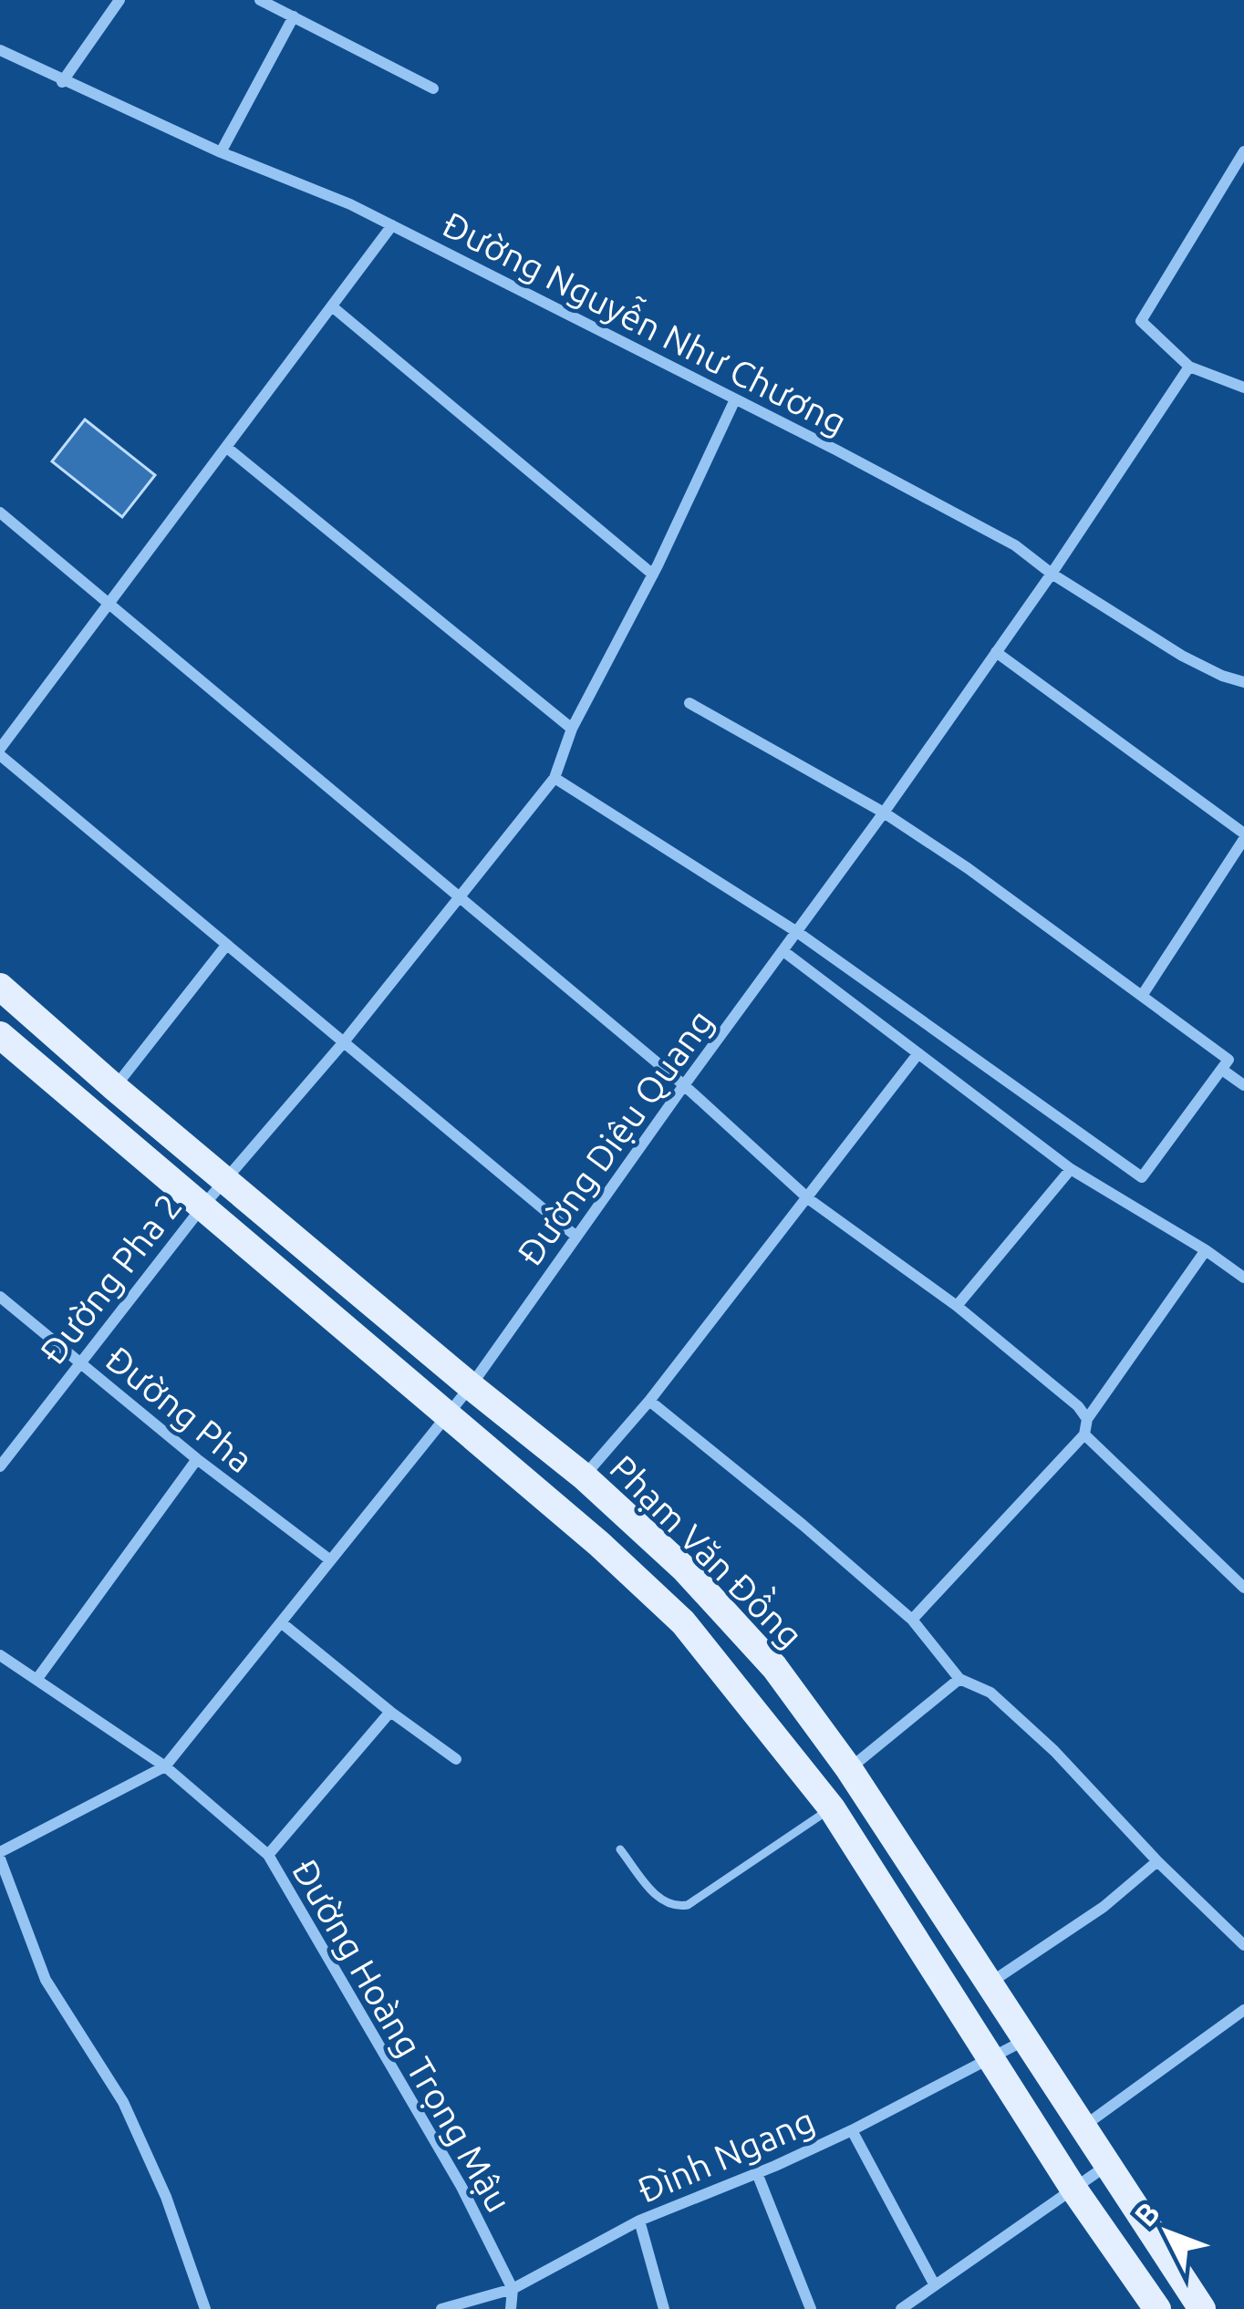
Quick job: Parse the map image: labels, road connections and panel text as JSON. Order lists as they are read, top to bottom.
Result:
{
  "streets": {
    "main road": ["Phạm Văn Đồng"],
    "street": [
      "Đường Nguyễn Như Chương",
      "Đường Diệu Quang",
      "Đường Pha 2",
      "Đường Pha",
      "Đường Hoàng Trọng Mậu",
      "Đình Ngang"
    ]
  },
  "crossings": [
    ["Đường Nguyễn Như Chương", "Đường Diệu Quang"],
    ["Đường Nguyễn Như Chương", "Đường Pha 2"],
    ["Đường Diệu Quang", "Đường Pha"],
    ["Đường Diệu Quang", "Phạm Văn Đồng"],
    ["Đường Diệu Quang", "Đường Hoàng Trọng Mậu"],
    ["Đường Pha 2", "Đường Pha"],
    ["Đường Pha 2", "Phạm Văn Đồng"],
    ["Phạm Văn Đồng", "Đình Ngang"],
    ["Đường Hoàng Trọng Mậu", "Đình Ngang"]
  ],
  "north": "top left"
}
